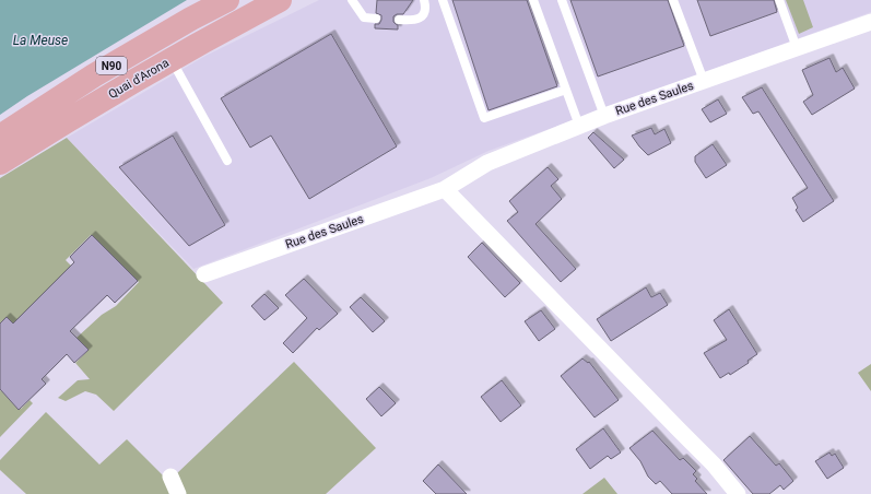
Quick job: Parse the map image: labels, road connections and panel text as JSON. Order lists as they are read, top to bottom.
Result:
{
  "streets": {
    "main road": ["N90", "Quai d'Arona"],
    "street": ["Rue des Saules"]
  },
  "water": ["La Meuse"]
}
